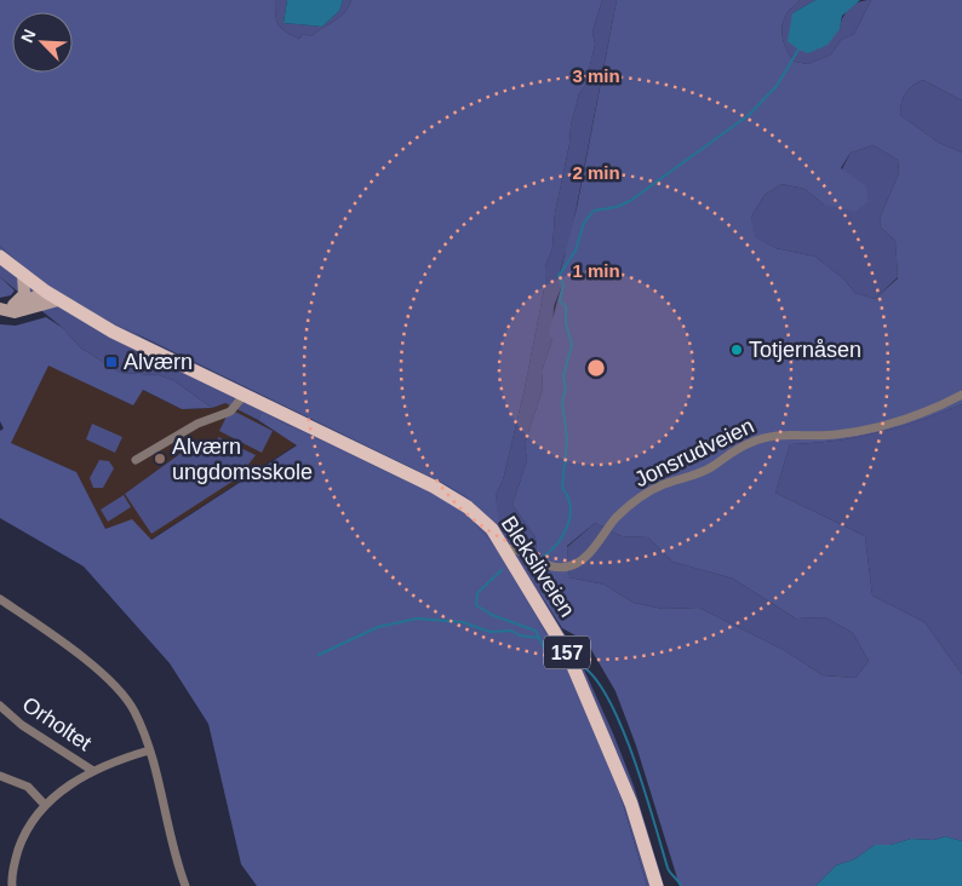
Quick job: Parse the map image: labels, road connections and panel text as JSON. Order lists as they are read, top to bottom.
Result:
{
  "streets": {
    "main road": ["Bleksliveien", "157"],
    "street": ["Jonsrudveien", "Orholtet"]
  },
  "crossings": [
    ["Jonsrudveien", "Bleksliveien"],
    ["Bleksliveien", "157"]
  ],
  "places": {
    "other": ["Totjernåsen", "Alværn ungdomsskole"],
    "transit": ["Alværn"]
  },
  "north": "top left",
  "rings": ["3 min", "2 min", "1 min"]
}
